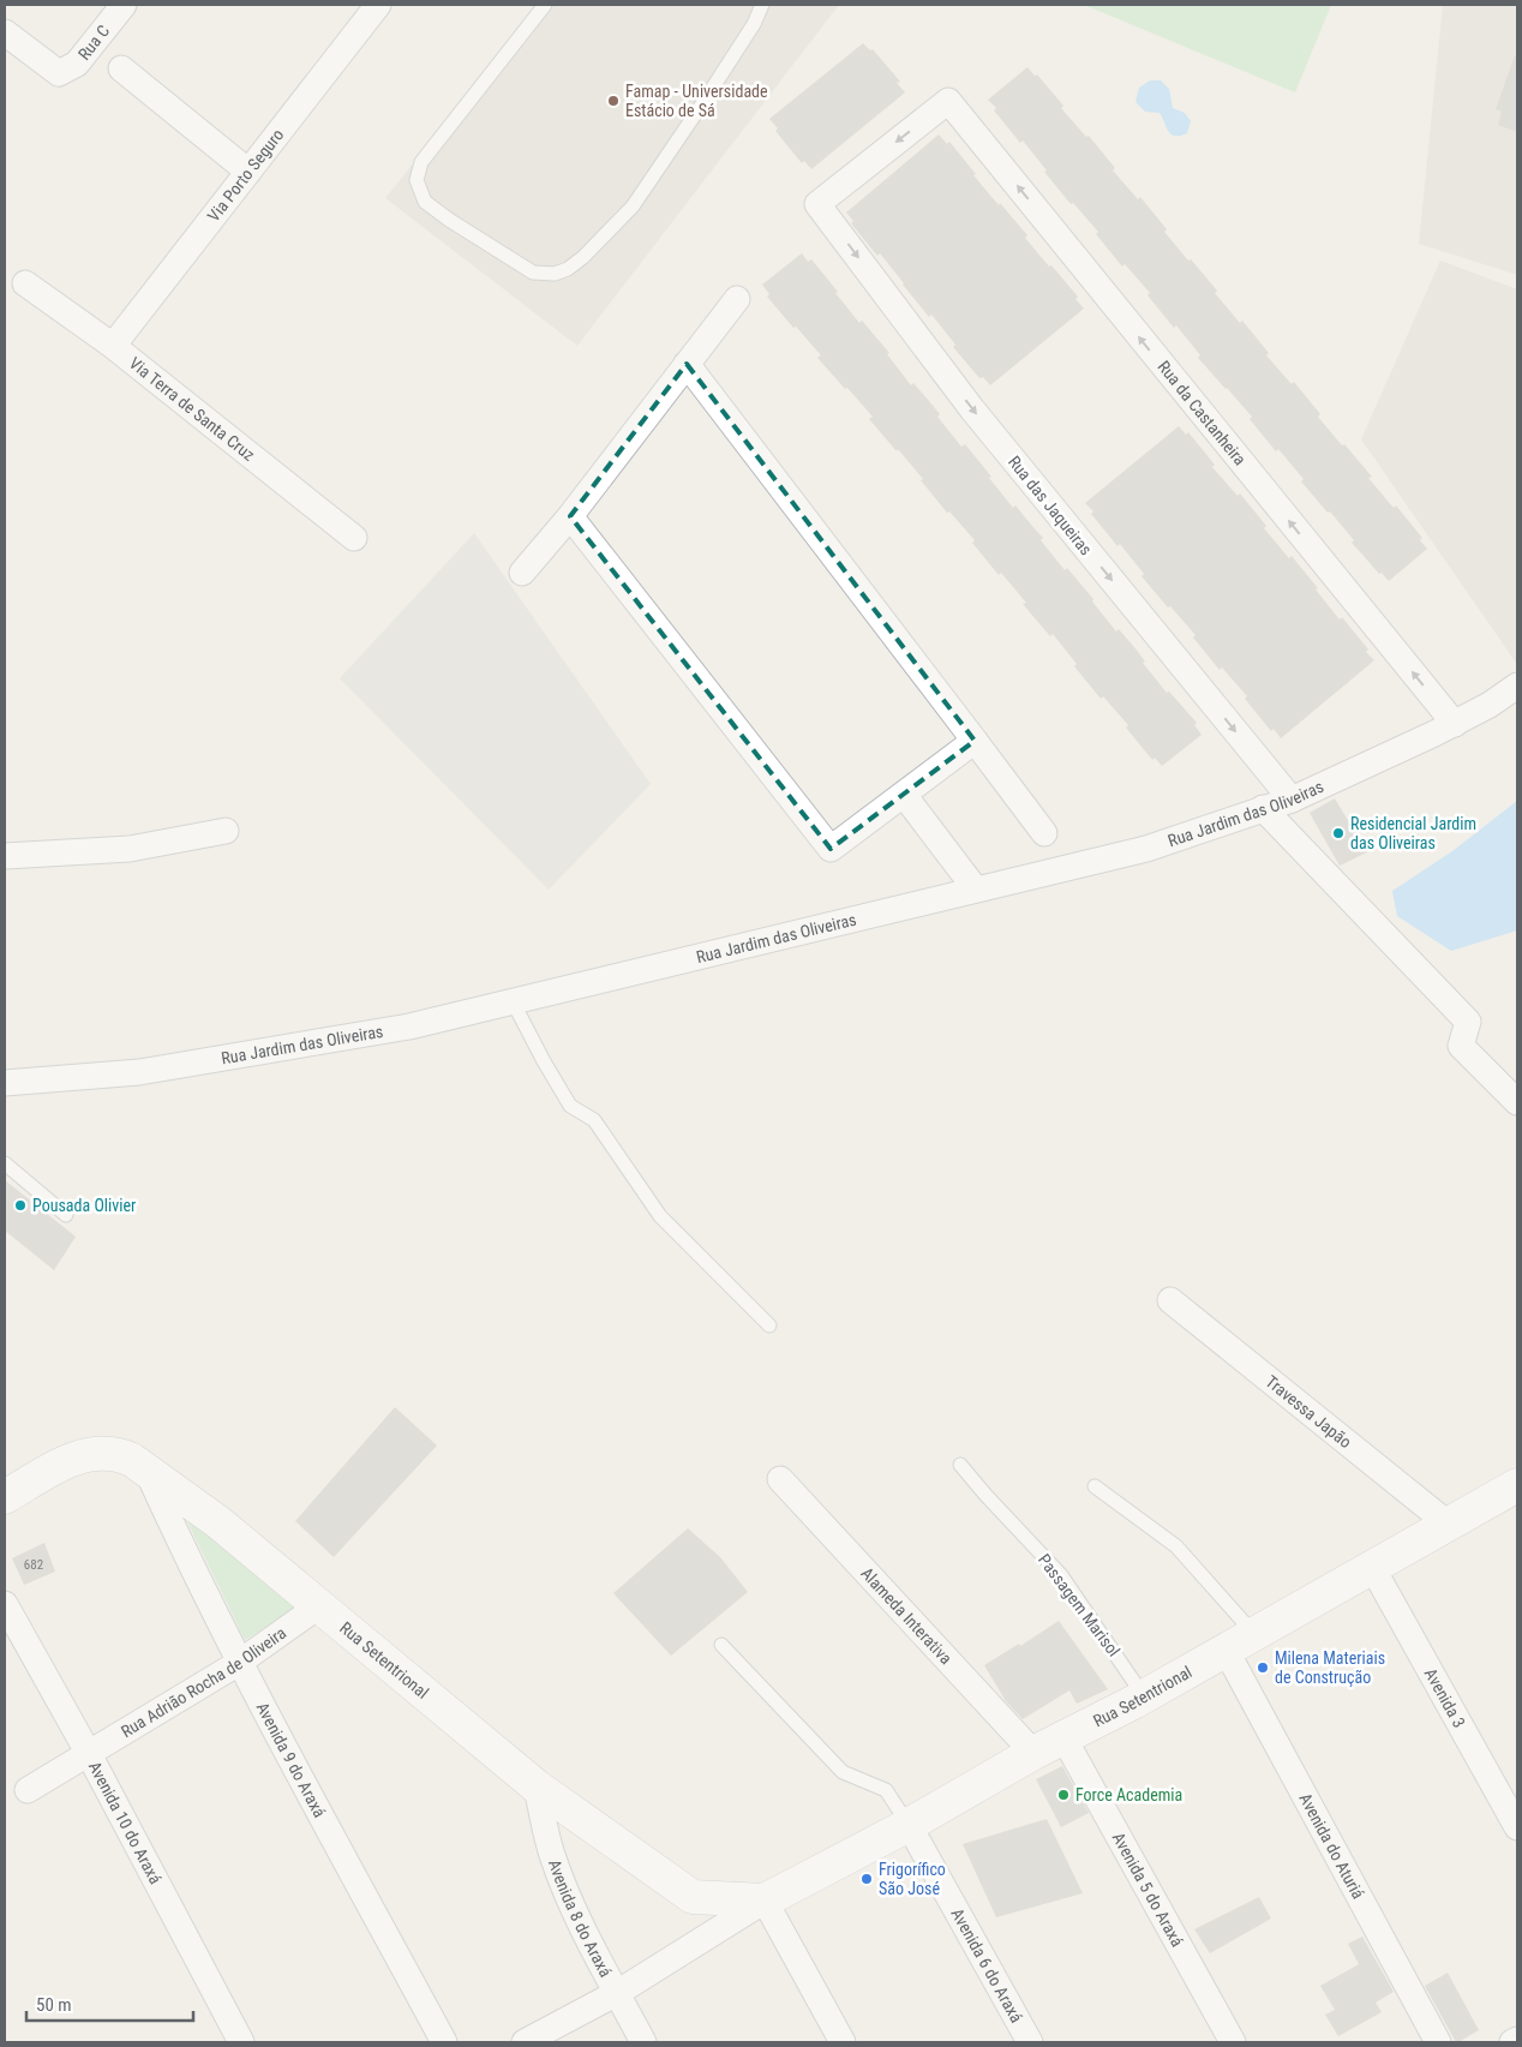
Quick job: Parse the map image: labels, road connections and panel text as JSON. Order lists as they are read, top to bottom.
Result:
{
  "streets": {
    "street": [
      "Rua C",
      "Via Porto Seguro",
      "Via Terra de Santa Cruz",
      "Rua da Castanheira",
      "Rua das Jaqueiras",
      "Rua Jardim das Oliveiras",
      "Travessa Japão",
      "Alameda Interativa",
      "Rua Setentrional",
      "Rua Adrião Rocha de Oliveira",
      "Avenida 3",
      "Avenida 9 do Araxá",
      "Avenida 10 do Araxá",
      "Avenida do Aturiá",
      "Avenida 5 do Araxá",
      "Avenida 8 do Araxá",
      "Avenida 6 do Araxá"
    ],
    "lane": ["Passagem Marisol"]
  },
  "crossings": [
    ["Via Porto Seguro", "Via Terra de Santa Cruz"],
    ["Rua da Castanheira", "Rua das Jaqueiras"],
    ["Rua da Castanheira", "Rua Jardim das Oliveiras"],
    ["Rua das Jaqueiras", "Rua Jardim das Oliveiras"],
    ["Travessa Japão", "Rua Setentrional"],
    ["Passagem Marisol", "Rua Setentrional"],
    ["Alameda Interativa", "Rua Setentrional"],
    ["Rua Setentrional", "Rua Adrião Rocha de Oliveira"],
    ["Rua Setentrional", "Avenida 3"],
    ["Rua Setentrional", "Avenida 9 do Araxá"],
    ["Rua Setentrional", "Avenida do Aturiá"],
    ["Rua Setentrional", "Avenida 5 do Araxá"],
    ["Rua Setentrional", "Avenida 8 do Araxá"],
    ["Rua Setentrional", "Avenida 6 do Araxá"],
    ["Rua Adrião Rocha de Oliveira", "Avenida 9 do Araxá"],
    ["Rua Adrião Rocha de Oliveira", "Avenida 10 do Araxá"]
  ],
  "one_way": ["Rua da Castanheira"],
  "places": [
    "Famap - Universidade Estácio de Sá",
    "Residencial Jardim das Oliveiras",
    "Pousada Olivier",
    "Milena Materiais de Construção",
    "Force Academia",
    "Frigorífico São José"
  ],
  "house_numbers": ["682"],
  "scale_bar": "50 m"
}
